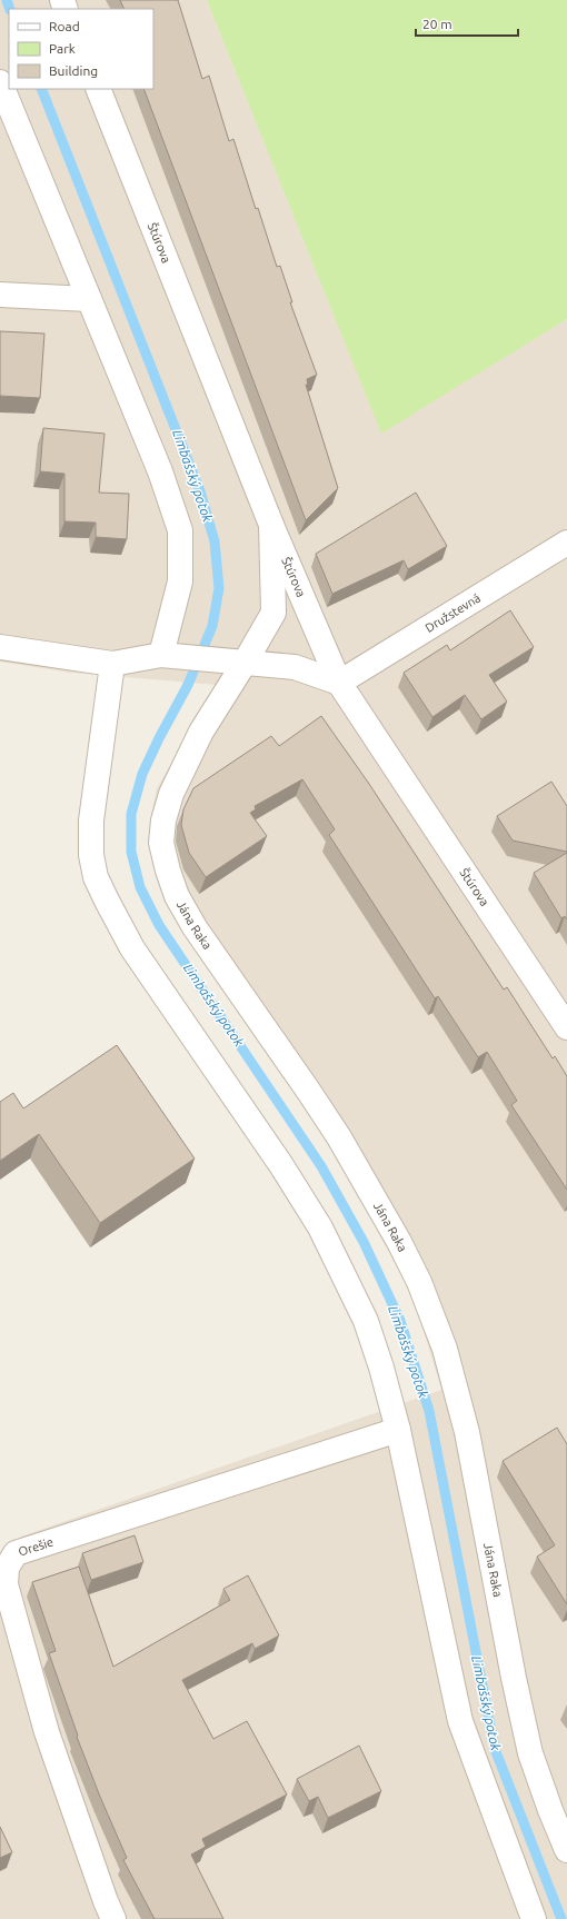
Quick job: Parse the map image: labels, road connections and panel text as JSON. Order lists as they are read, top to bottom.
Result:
{
  "streets": {
    "street": [
      "Štúrova",
      "Družstevná",
      "Jána Raka",
      "Orešie"
    ]
  },
  "crossings": [
    ["Štúrova", "Družstevná"],
    ["Štúrova", "Jána Raka"]
  ],
  "water": ["Limbašský potok"],
  "legend": ["Road", "Park", "Building"],
  "scale_bar": "20 m"
}
